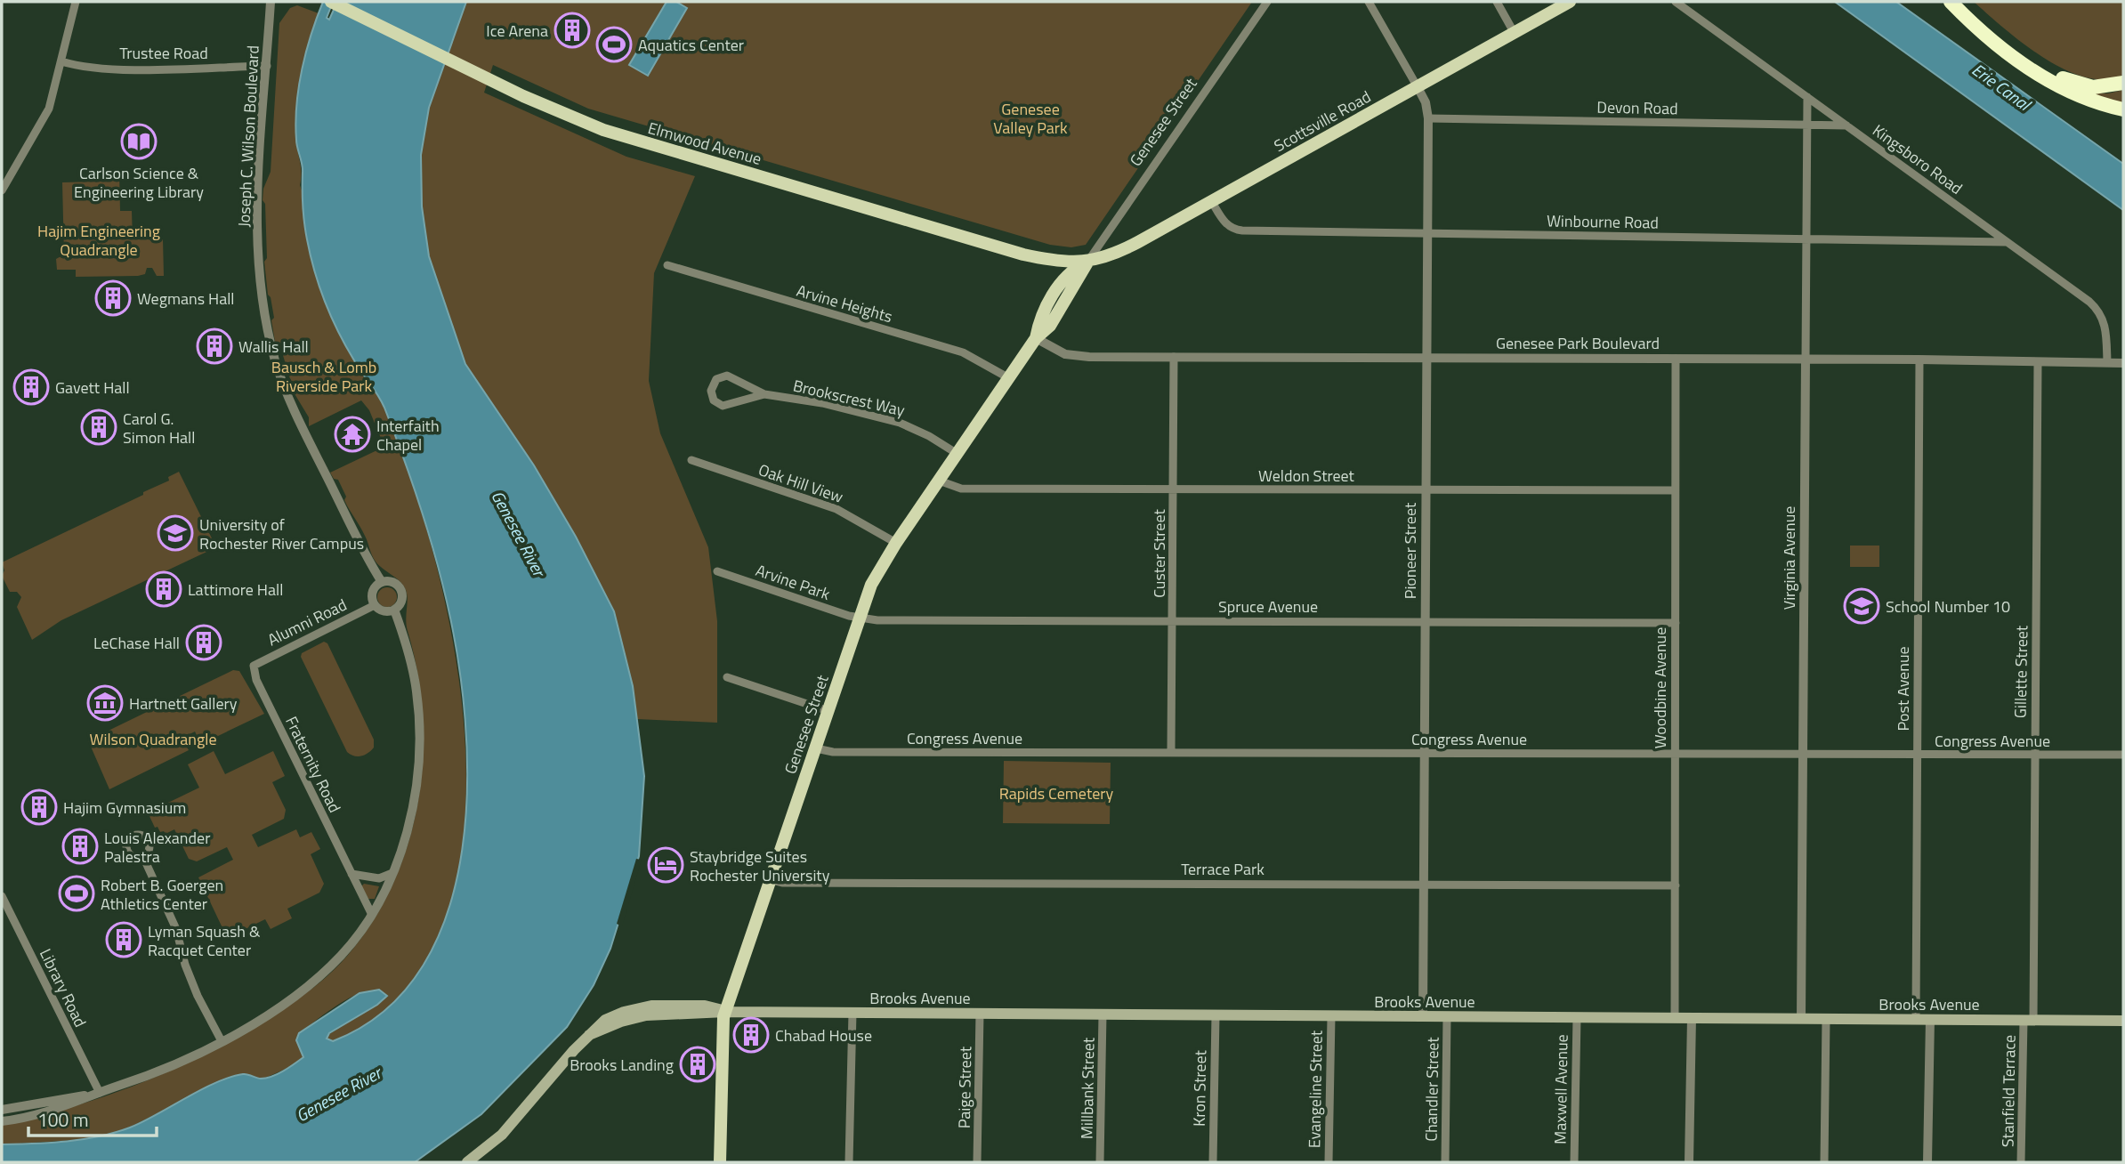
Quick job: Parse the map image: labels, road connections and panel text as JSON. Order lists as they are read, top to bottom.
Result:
{
  "streets": {
    "main road": [
      "Scottsville Road",
      "Genesee Street",
      "Elmwood Avenue",
      "Brooks Avenue"
    ],
    "street": [
      "Trustee Road",
      "Devon Road",
      "Joseph C. Wilson Boulevard",
      "Kingsboro Road",
      "Winbourne Road",
      "Arvine Heights",
      "Genesee Park Boulevard",
      "Brookscrest Way",
      "Weldon Street",
      "Oak Hill View",
      "Pioneer Street",
      "Custer Street",
      "Virginia Avenue",
      "Arvine Park",
      "Spruce Avenue",
      "Alumni Road",
      "Gillette Street",
      "Woodbine Avenue",
      "Post Avenue",
      "Congress Avenue",
      "Fraternity Road",
      "Terrace Park",
      "Library Road",
      "Paige Street",
      "Millbank Street",
      "Kron Street",
      "Evangeline Street",
      "Chandler Street",
      "Maxwell Avenue",
      "Stanfield Terrace"
    ]
  },
  "crossings": [
    ["Trustee Road", "Joseph C. Wilson Boulevard"],
    ["Devon Road", "Kingsboro Road"],
    ["Devon Road", "Pioneer Street"],
    ["Devon Road", "Virginia Avenue"],
    ["Scottsville Road", "Genesee Street"],
    ["Scottsville Road", "Elmwood Avenue"],
    ["Scottsville Road", "Winbourne Road"],
    ["Scottsville Road", "Pioneer Street"],
    ["Genesee Street", "Elmwood Avenue"],
    ["Genesee Street", "Arvine Heights"],
    ["Genesee Street", "Genesee Park Boulevard"],
    ["Genesee Street", "Brookscrest Way"],
    ["Genesee Street", "Weldon Street"],
    ["Genesee Street", "Oak Hill View"],
    ["Genesee Street", "Arvine Park"],
    ["Genesee Street", "Spruce Avenue"],
    ["Genesee Street", "Congress Avenue"],
    ["Genesee Street", "Terrace Park"],
    ["Genesee Street", "Brooks Avenue"],
    ["Joseph C. Wilson Boulevard", "Alumni Road"],
    ["Kingsboro Road", "Winbourne Road"],
    ["Kingsboro Road", "Genesee Park Boulevard"],
    ["Kingsboro Road", "Virginia Avenue"],
    ["Winbourne Road", "Pioneer Street"],
    ["Winbourne Road", "Virginia Avenue"],
    ["Genesee Park Boulevard", "Pioneer Street"],
    ["Genesee Park Boulevard", "Custer Street"],
    ["Genesee Park Boulevard", "Virginia Avenue"],
    ["Genesee Park Boulevard", "Gillette Street"],
    ["Genesee Park Boulevard", "Woodbine Avenue"],
    ["Genesee Park Boulevard", "Post Avenue"],
    ["Weldon Street", "Pioneer Street"],
    ["Weldon Street", "Custer Street"],
    ["Weldon Street", "Woodbine Avenue"],
    ["Pioneer Street", "Spruce Avenue"],
    ["Pioneer Street", "Congress Avenue"],
    ["Pioneer Street", "Terrace Park"],
    ["Pioneer Street", "Brooks Avenue"],
    ["Custer Street", "Spruce Avenue"],
    ["Custer Street", "Congress Avenue"],
    ["Virginia Avenue", "Congress Avenue"],
    ["Virginia Avenue", "Brooks Avenue"],
    ["Arvine Park", "Spruce Avenue"],
    ["Spruce Avenue", "Woodbine Avenue"],
    ["Alumni Road", "Fraternity Road"],
    ["Gillette Street", "Congress Avenue"],
    ["Gillette Street", "Brooks Avenue"],
    ["Gillette Street", "Stanfield Terrace"],
    ["Woodbine Avenue", "Congress Avenue"],
    ["Woodbine Avenue", "Terrace Park"],
    ["Woodbine Avenue", "Brooks Avenue"],
    ["Post Avenue", "Congress Avenue"],
    ["Post Avenue", "Brooks Avenue"],
    ["Brooks Avenue", "Paige Street"],
    ["Brooks Avenue", "Millbank Street"],
    ["Brooks Avenue", "Kron Street"],
    ["Brooks Avenue", "Evangeline Street"],
    ["Brooks Avenue", "Chandler Street"],
    ["Brooks Avenue", "Maxwell Avenue"],
    ["Brooks Avenue", "Stanfield Terrace"]
  ],
  "water": ["Erie Canal", "Genesee River"],
  "parks": [
    "Genesee Valley Park",
    "Hajim Engineering Quadrangle",
    "Bausch & Lomb Riverside Park",
    "Wilson Quadrangle",
    "Rapids Cemetery"
  ],
  "places": {
    "building": [
      "Ice Arena",
      "Wegmans Hall",
      "Wallis Hall",
      "Gavett Hall",
      "Carol G. Simon Hall",
      "Lattimore Hall",
      "LeChase Hall",
      "Hajim Gymnasium",
      "Louis Alexander Palestra",
      "Lyman Squash & Racquet Center",
      "Chabad House",
      "Brooks Landing"
    ],
    "sports": ["Aquatics Center", "Robert B. Goergen Athletics Center"],
    "library": ["Carlson Science & Engineering Library"],
    "temple": ["Interfaith Chapel"],
    "school or university": ["University of Rochester River Campus", "School Number 10"],
    "museum": ["Hartnett Gallery"],
    "hotel": ["Staybridge Suites Rochester University"]
  },
  "scale_bar": "100 m"
}
